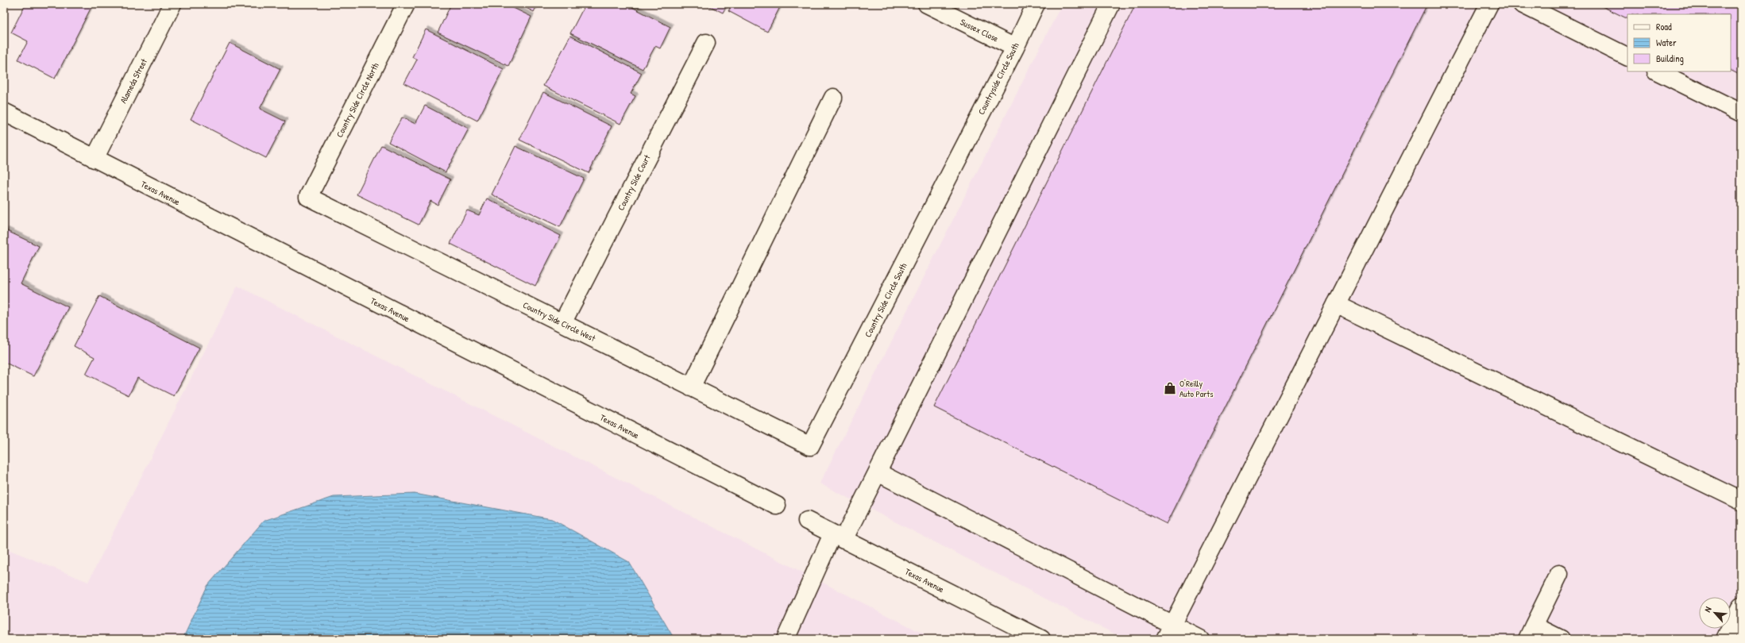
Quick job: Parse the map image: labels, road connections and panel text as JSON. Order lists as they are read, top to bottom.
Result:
{
  "streets": {
    "street": [
      "Sussex Close",
      "Countryside Circle South",
      "Alameda Street",
      "Country Side Circle North",
      "Country Side Court",
      "Texas Avenue",
      "Country Side Circle South",
      "Country Side Circle West"
    ]
  },
  "crossings": [
    ["Sussex Close", "Countryside Circle South"],
    ["Countryside Circle South", "Country Side Circle South"],
    ["Alameda Street", "Texas Avenue"],
    ["Country Side Circle North", "Country Side Circle West"],
    ["Country Side Court", "Country Side Circle West"],
    ["Country Side Circle South", "Country Side Circle West"]
  ],
  "places": {
    "shop": ["O'Reilly Auto Parts"]
  },
  "legend": ["Road", "Water", "Building"],
  "north": "top left"
}
